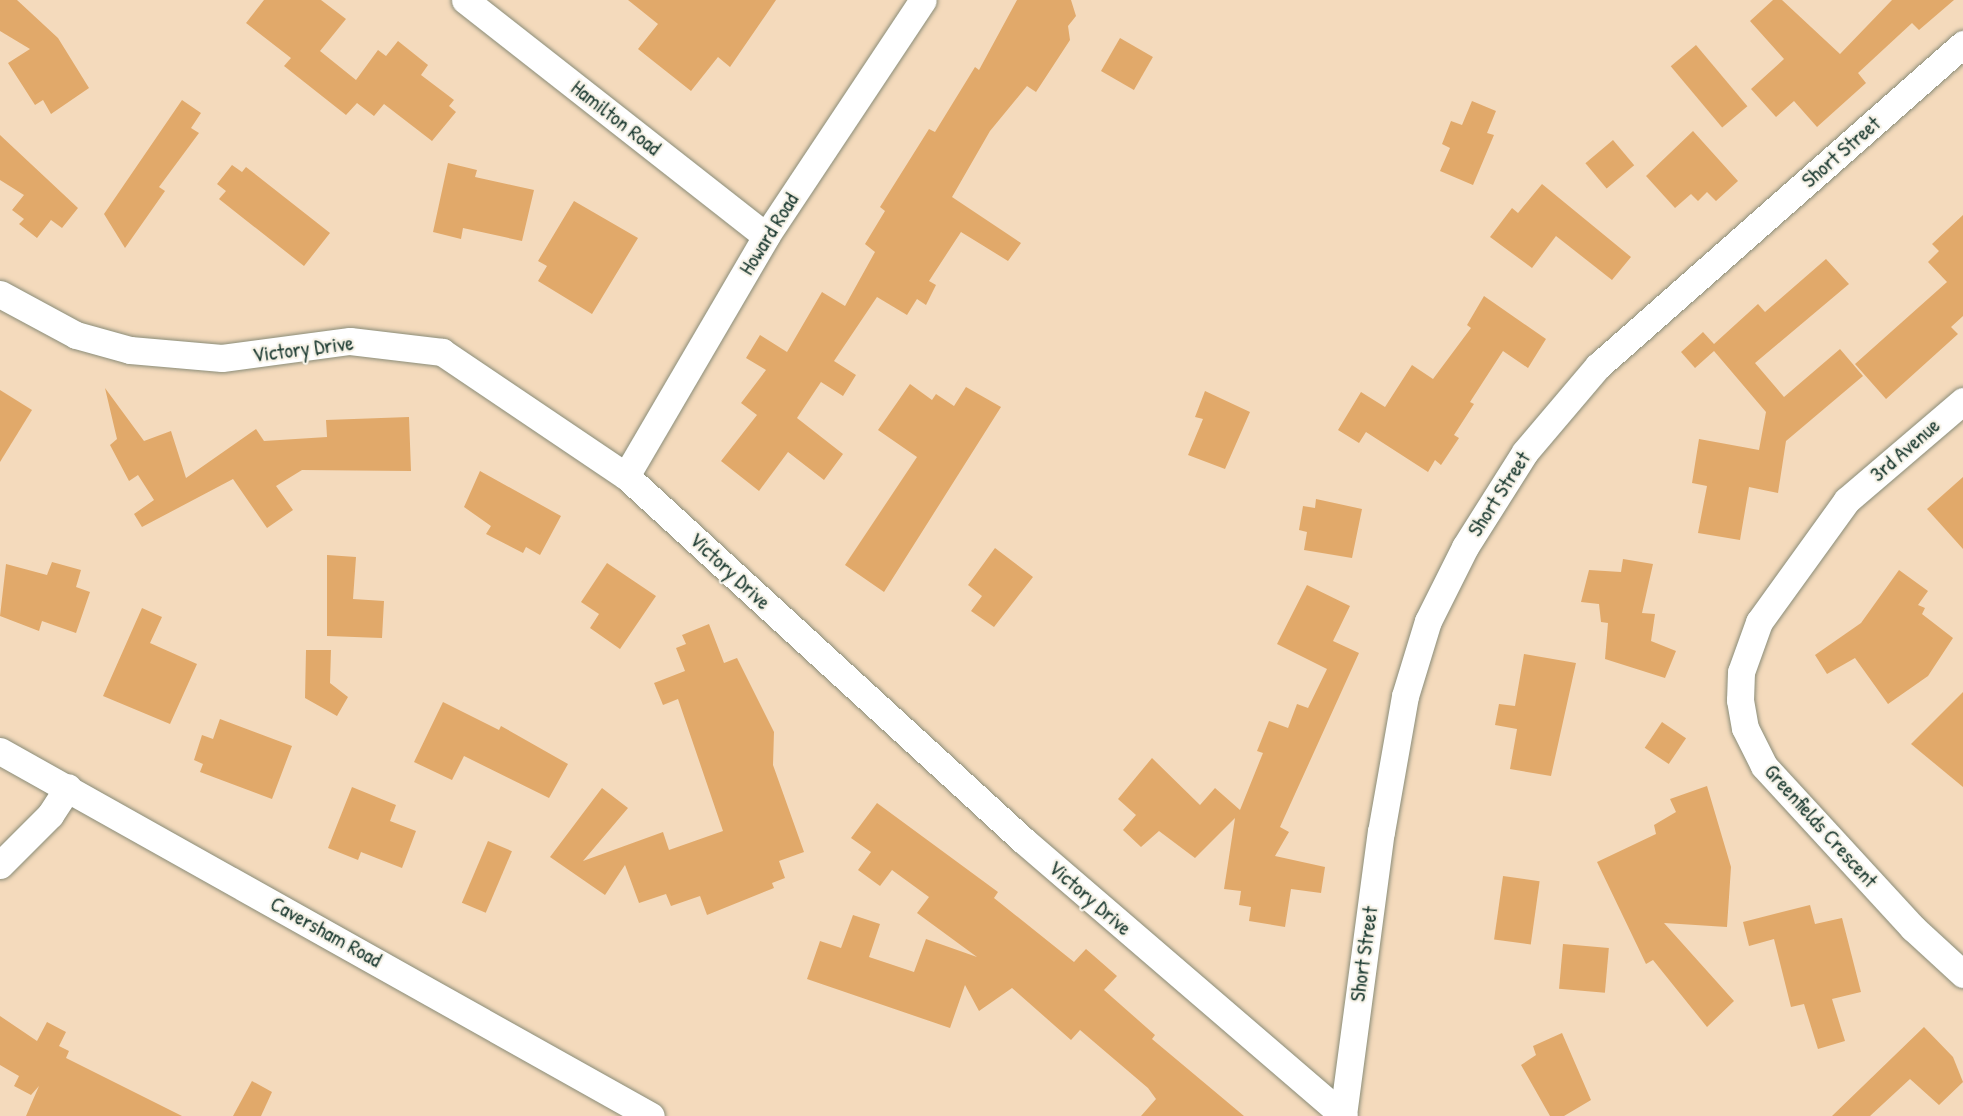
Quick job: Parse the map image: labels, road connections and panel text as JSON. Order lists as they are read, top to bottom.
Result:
{
  "streets": {
    "street": [
      "Hamilton Road",
      "Short Street",
      "Howard Road",
      "Victory Drive",
      "3rd Avenue",
      "Greenfields Crescent",
      "Caversham Road"
    ]
  },
  "crossings": [
    ["Hamilton Road", "Howard Road"],
    ["Short Street", "Victory Drive"],
    ["Howard Road", "Victory Drive"],
    ["3rd Avenue", "Greenfields Crescent"]
  ]
}
